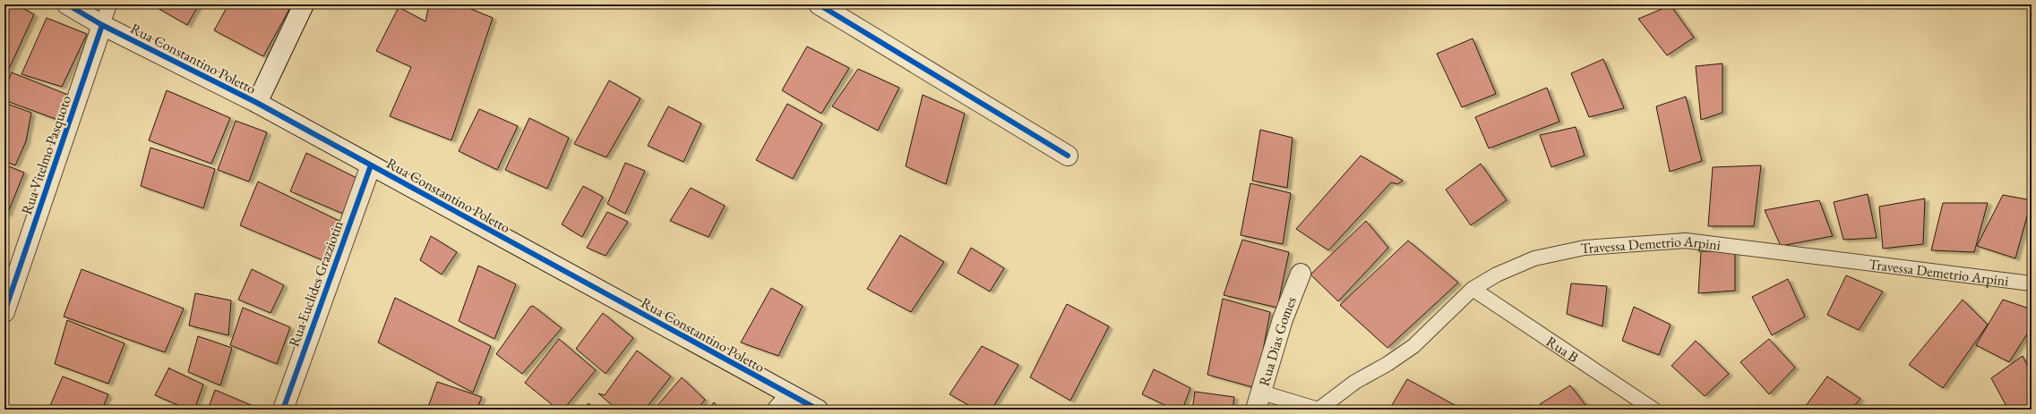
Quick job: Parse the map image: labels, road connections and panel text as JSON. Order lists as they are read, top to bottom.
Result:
{
  "streets": {
    "street": [
      "Rua Constantino Poletto",
      "Rua Vitelmo Pasquoto",
      "Rua Euclides Grazziotin",
      "Rua Dias Gomes"
    ],
    "lane": ["Travessa Demetrio Arpini", "Rua B"]
  },
  "crossings": [
    ["Rua Constantino Poletto", "Rua Vitelmo Pasquoto"],
    ["Rua Constantino Poletto", "Rua Euclides Grazziotin"],
    ["Travessa Demetrio Arpini", "Rua B"]
  ]
}
